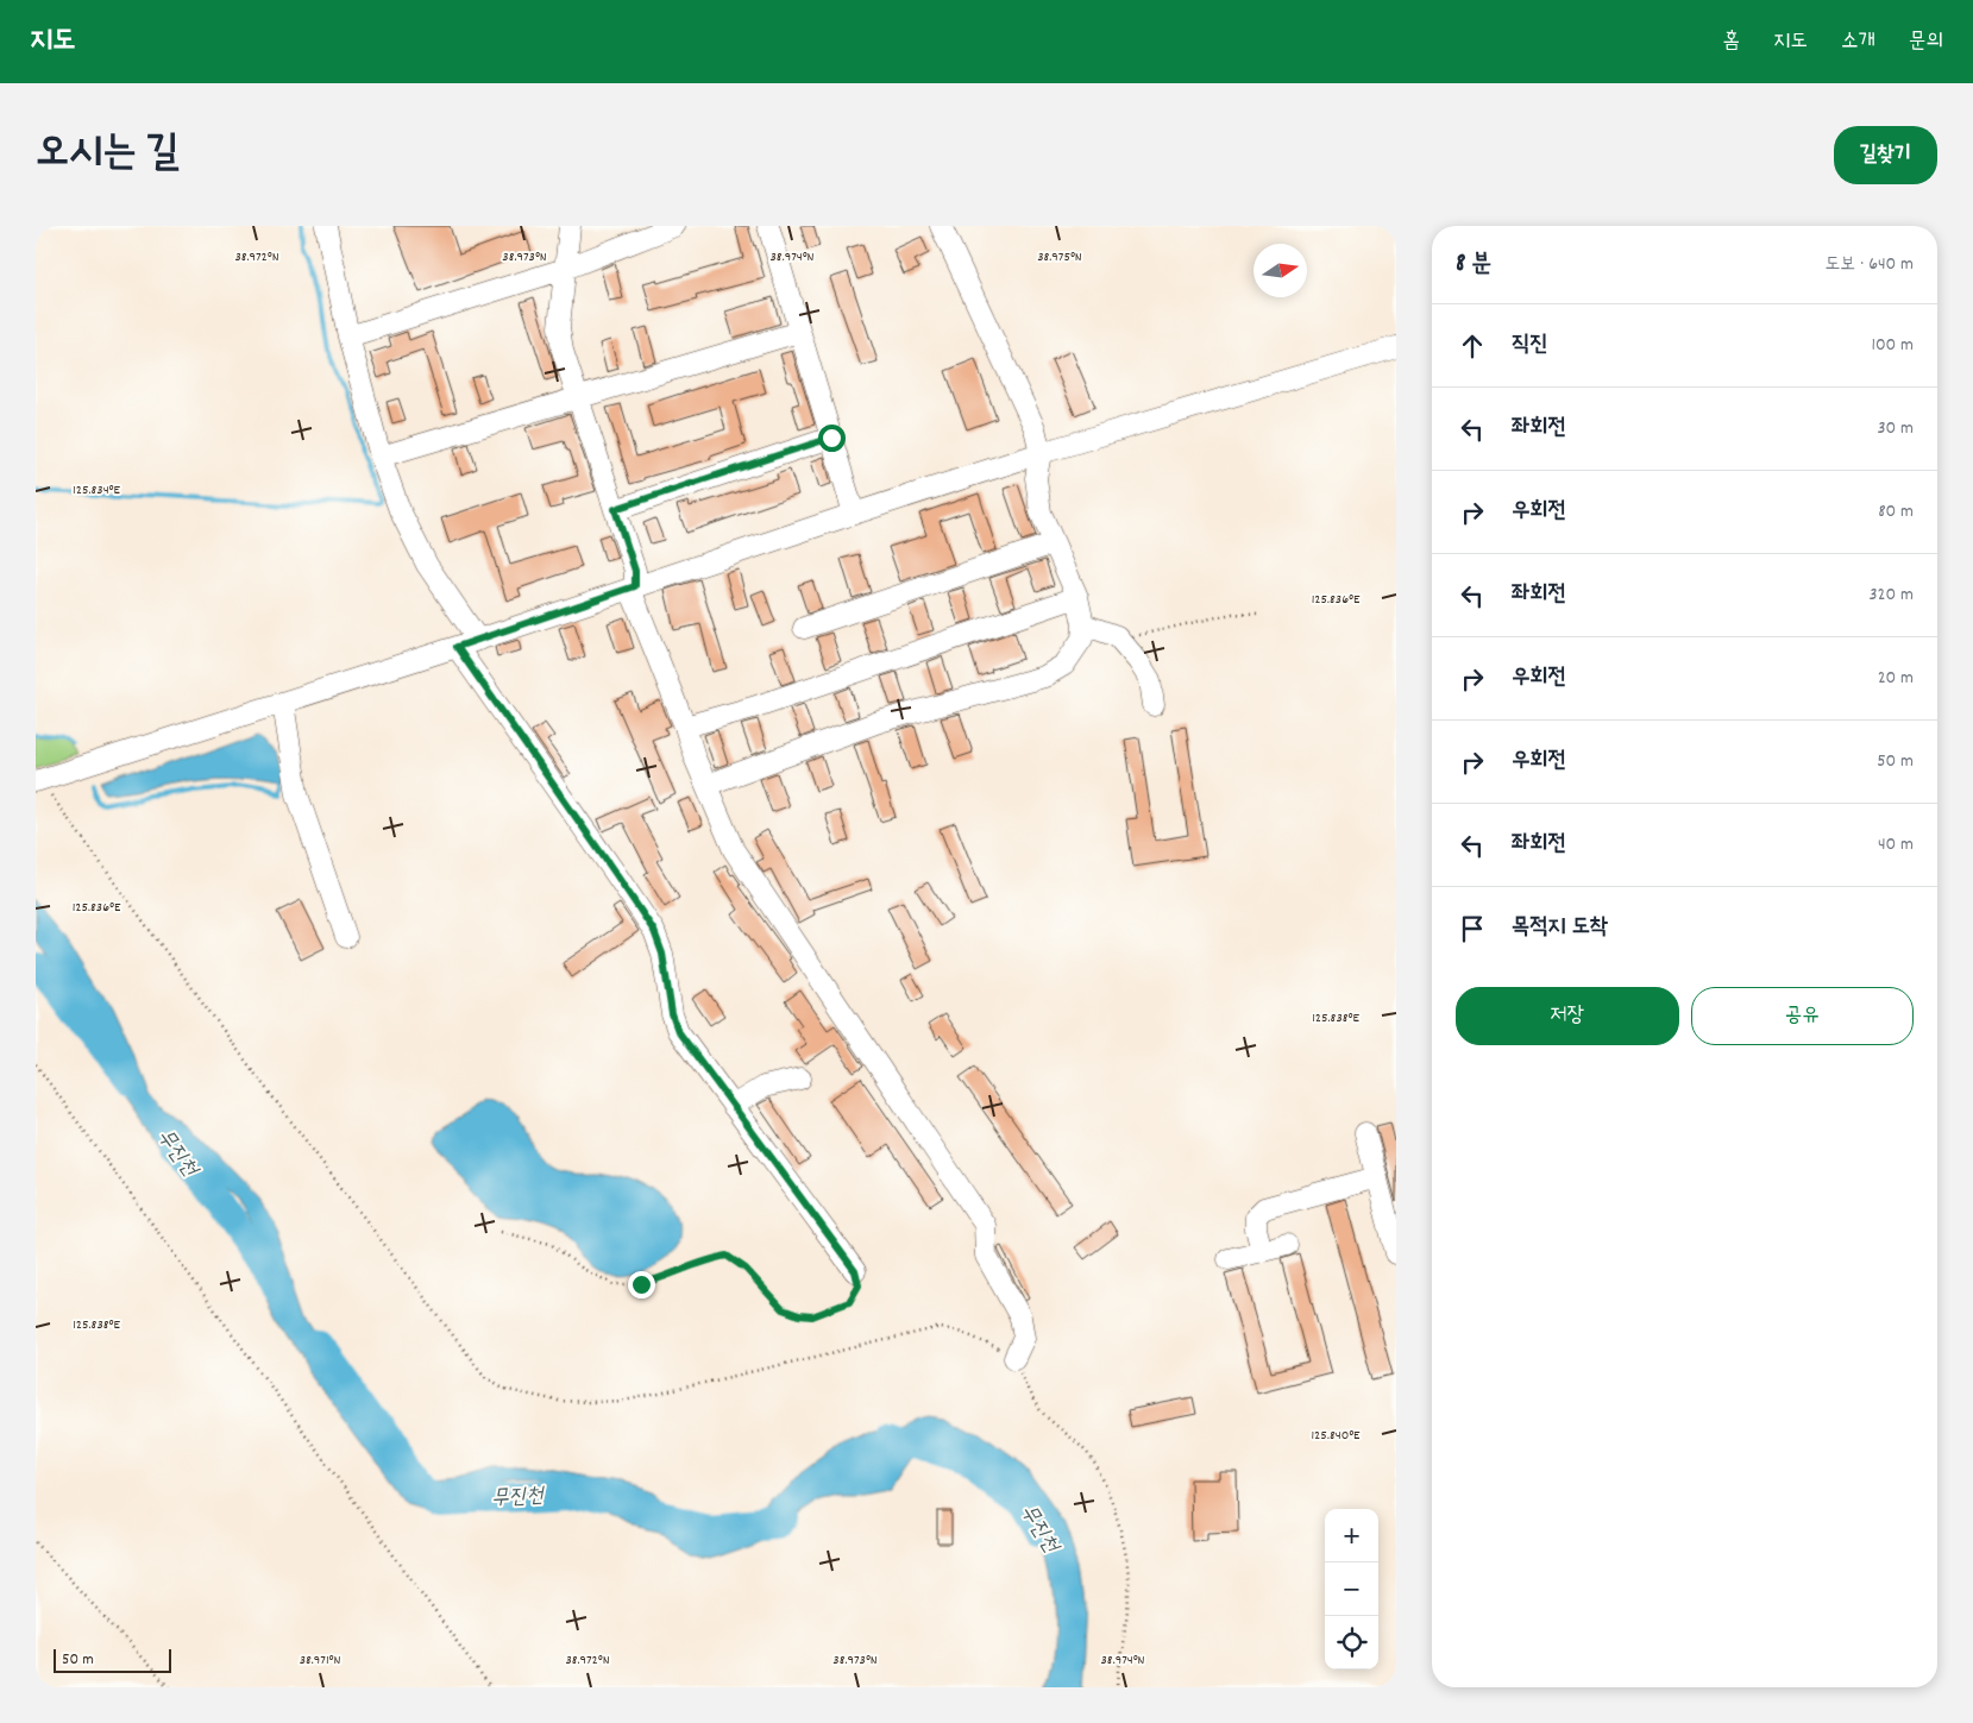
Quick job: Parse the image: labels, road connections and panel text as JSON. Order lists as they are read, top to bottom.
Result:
{
  "water": ["무진천"],
  "scale_bar": "50 m",
  "north": "right",
  "page": {
    "header": "지도",
    "nav": [
      "홈",
      "지도",
      "소개",
      "문의"
    ],
    "title": "오시는 길",
    "buttons": [
      "길찾기",
      ["저장", "공유"]
    ],
    "heading": ["8 분", "도보 · 640 m"],
    "list": [
      ["직진", "100 m"],
      ["좌회전", "30 m"],
      ["우회전", "80 m"],
      ["좌회전", "320 m"],
      ["우회전", "20 m"],
      ["우회전", "50 m"],
      ["좌회전", "40 m"],
      "목적지 도착"
    ],
    "map_buttons": ["+", "−"],
    "scale": "50 m"
  },
  "coordinates": [
    "38.972°N",
    "38.973°N",
    "38.974°N",
    "38.975°N",
    "125.834°E",
    "125.836°E",
    "125.838°E",
    "125.840°E",
    "38.971°N"
  ]
}
